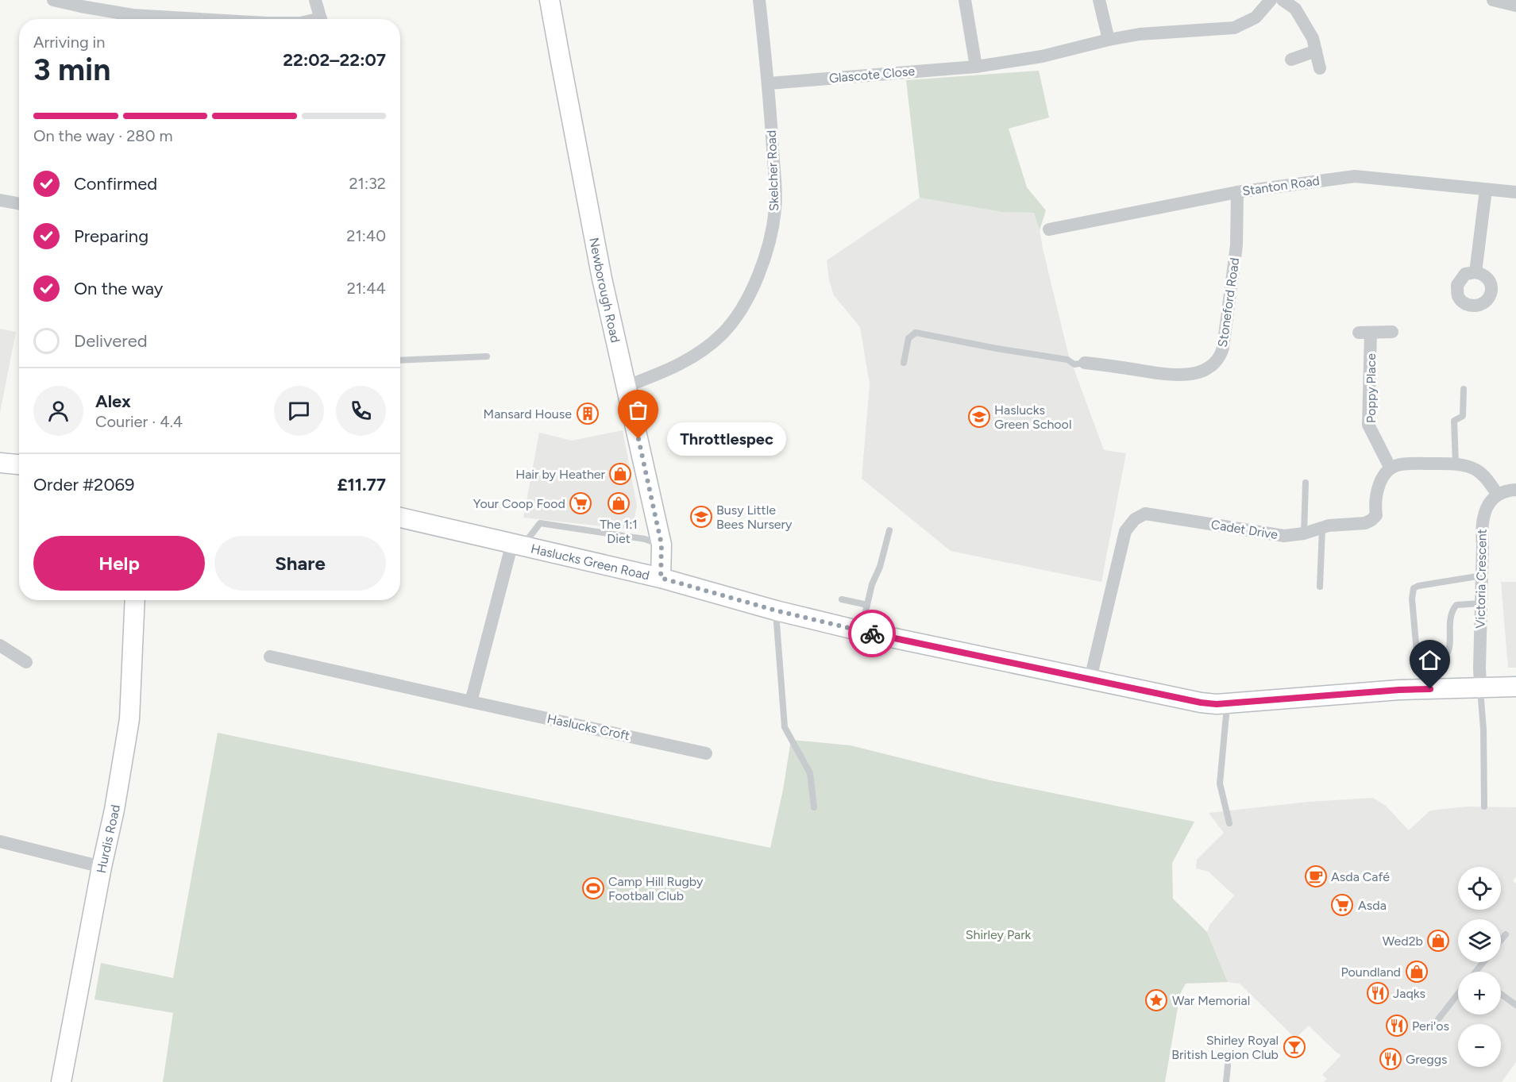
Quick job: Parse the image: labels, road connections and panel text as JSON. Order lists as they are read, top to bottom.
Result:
{
  "streets": {
    "street": [
      "Glascote Close",
      "Skelcher Road",
      "Stanton Road",
      "Newborough Road",
      "Stoneford Road",
      "Poppy Place",
      "Cadet Drive",
      "Haslucks Green Road",
      "Victoria Crescent",
      "Haslucks Croft",
      "Hurdis Road"
    ]
  },
  "crossings": [
    ["Glascote Close", "Skelcher Road"],
    ["Skelcher Road", "Newborough Road"],
    ["Stanton Road", "Stoneford Road"],
    ["Newborough Road", "Haslucks Green Road"],
    ["Poppy Place", "Cadet Drive"],
    ["Cadet Drive", "Haslucks Green Road"],
    ["Haslucks Green Road", "Victoria Crescent"]
  ],
  "parks": ["Shirley Park"],
  "places": {
    "building": ["Mansard House"],
    "school or university": ["Haslucks Green School", "Busy Little Bees Nursery"],
    "other": ["Throttlespec"],
    "shop": [
      "Hair by Heather",
      "The 1:1 Diet",
      "Wed2b",
      "Poundland"
    ],
    "supermarket": ["Your Coop Food", "Asda"],
    "cafe": ["Asda Café"],
    "sports": ["Camp Hill Rugby Football Club"],
    "restaurant": ["Jaqks", "Peri'os", "Greggs"],
    "place": ["War Memorial"],
    "bar": ["Shirley Royal British Legion Club"]
  },
  "page": {
    "heading": ["3 min", "Arriving in", "22:02–22:07"],
    "panel": [
      "Alex",
      "Courier · 4.4",
      "Order #2069",
      "£11.77"
    ],
    "bar": "On the way · 280 m",
    "list": [
      ["Confirmed", "21:32"],
      ["Preparing", "21:40"],
      ["On the way", "21:44"],
      "Delivered"
    ],
    "bubble": "Throttlespec",
    "buttons": ["Help", "Share"],
    "map_buttons": ["+", "−"]
  }
}
